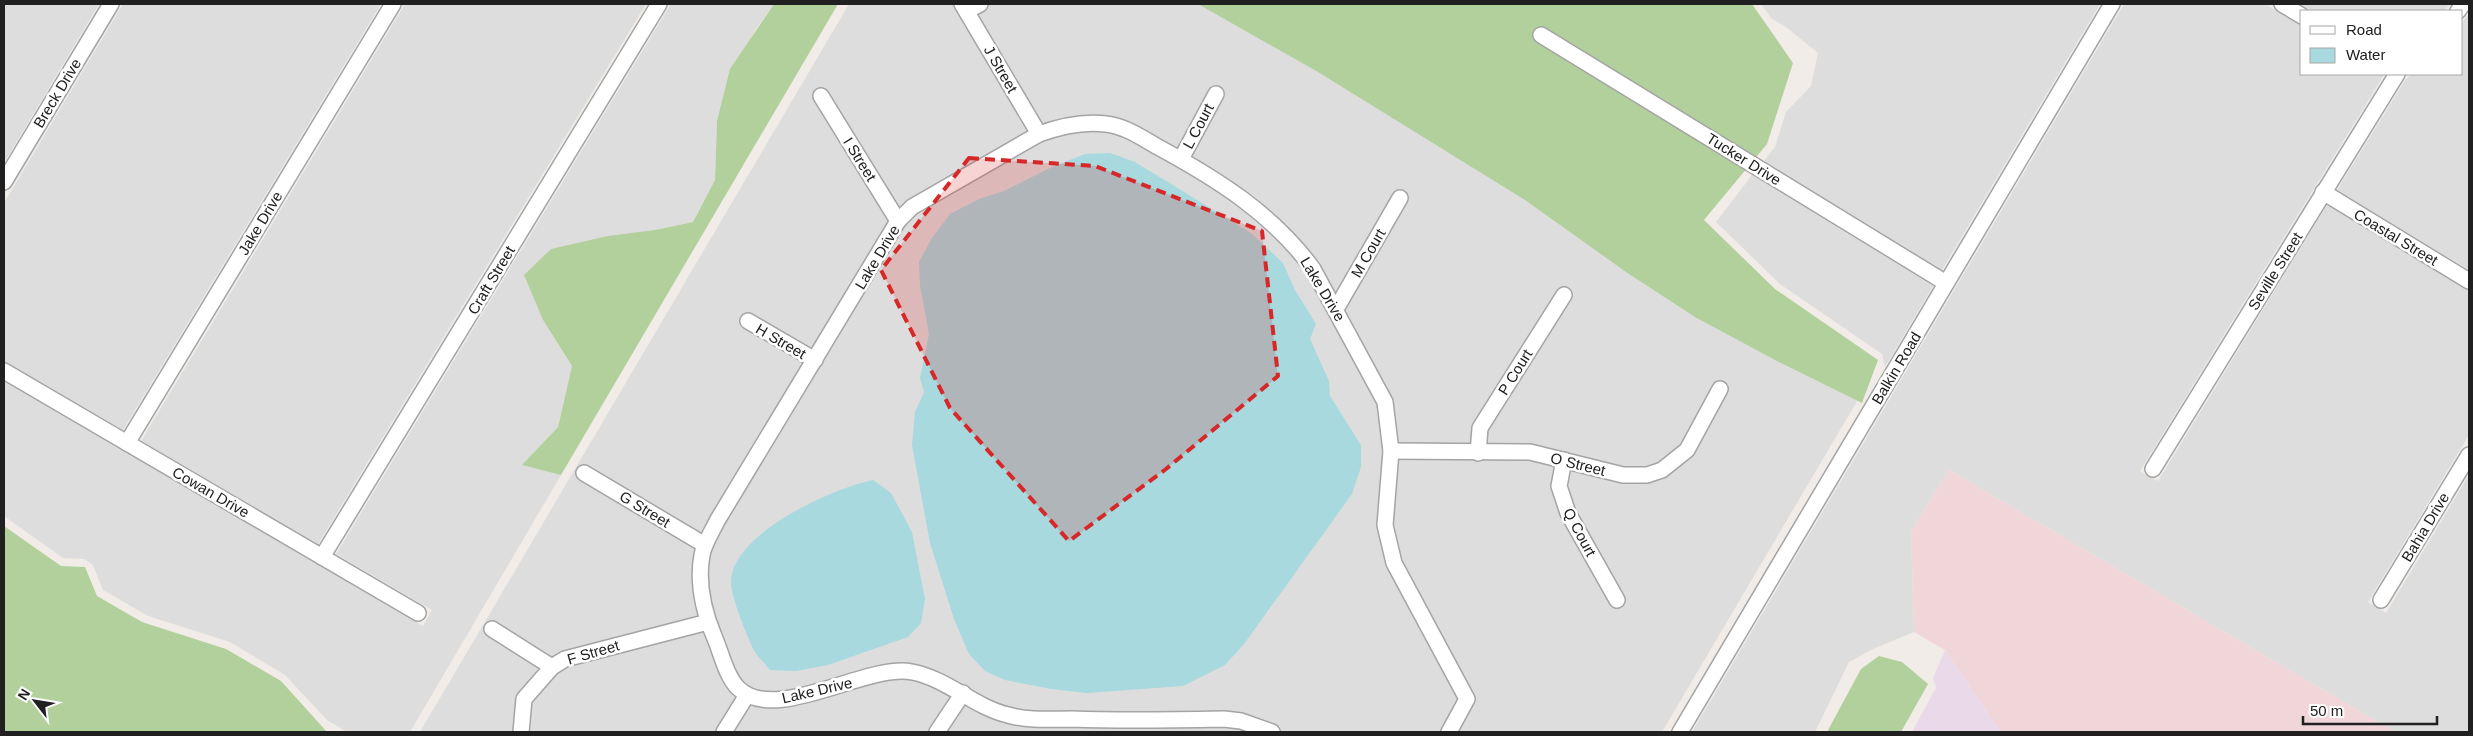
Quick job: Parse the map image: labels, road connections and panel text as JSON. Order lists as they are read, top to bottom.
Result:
{
  "streets": {
    "street": [
      "J Street",
      "Breck Drive",
      "L Court",
      "I Street",
      "Tucker Drive",
      "Jake Drive",
      "Coastal Street",
      "M Court",
      "Lake Drive",
      "Seville Street",
      "Craft Street",
      "H Street",
      "Balkin Road",
      "P Court",
      "O Street",
      "Cowan Drive",
      "G Street",
      "Bahia Drive",
      "Q Court",
      "F Street"
    ]
  },
  "crossings": [
    ["J Street", "Lake Drive"],
    ["L Court", "Lake Drive"],
    ["I Street", "Lake Drive"],
    ["Tucker Drive", "Balkin Road"],
    ["Jake Drive", "Cowan Drive"],
    ["Coastal Street", "Seville Street"],
    ["M Court", "Lake Drive"],
    ["Lake Drive", "H Street"],
    ["Lake Drive", "O Street"],
    ["Lake Drive", "G Street"],
    ["Lake Drive", "F Street"],
    ["Craft Street", "Cowan Drive"],
    ["P Court", "O Street"],
    ["O Street", "Q Court"]
  ],
  "legend": ["Road", "Water"],
  "scale_bar": "50 m",
  "north": "top left"
}
